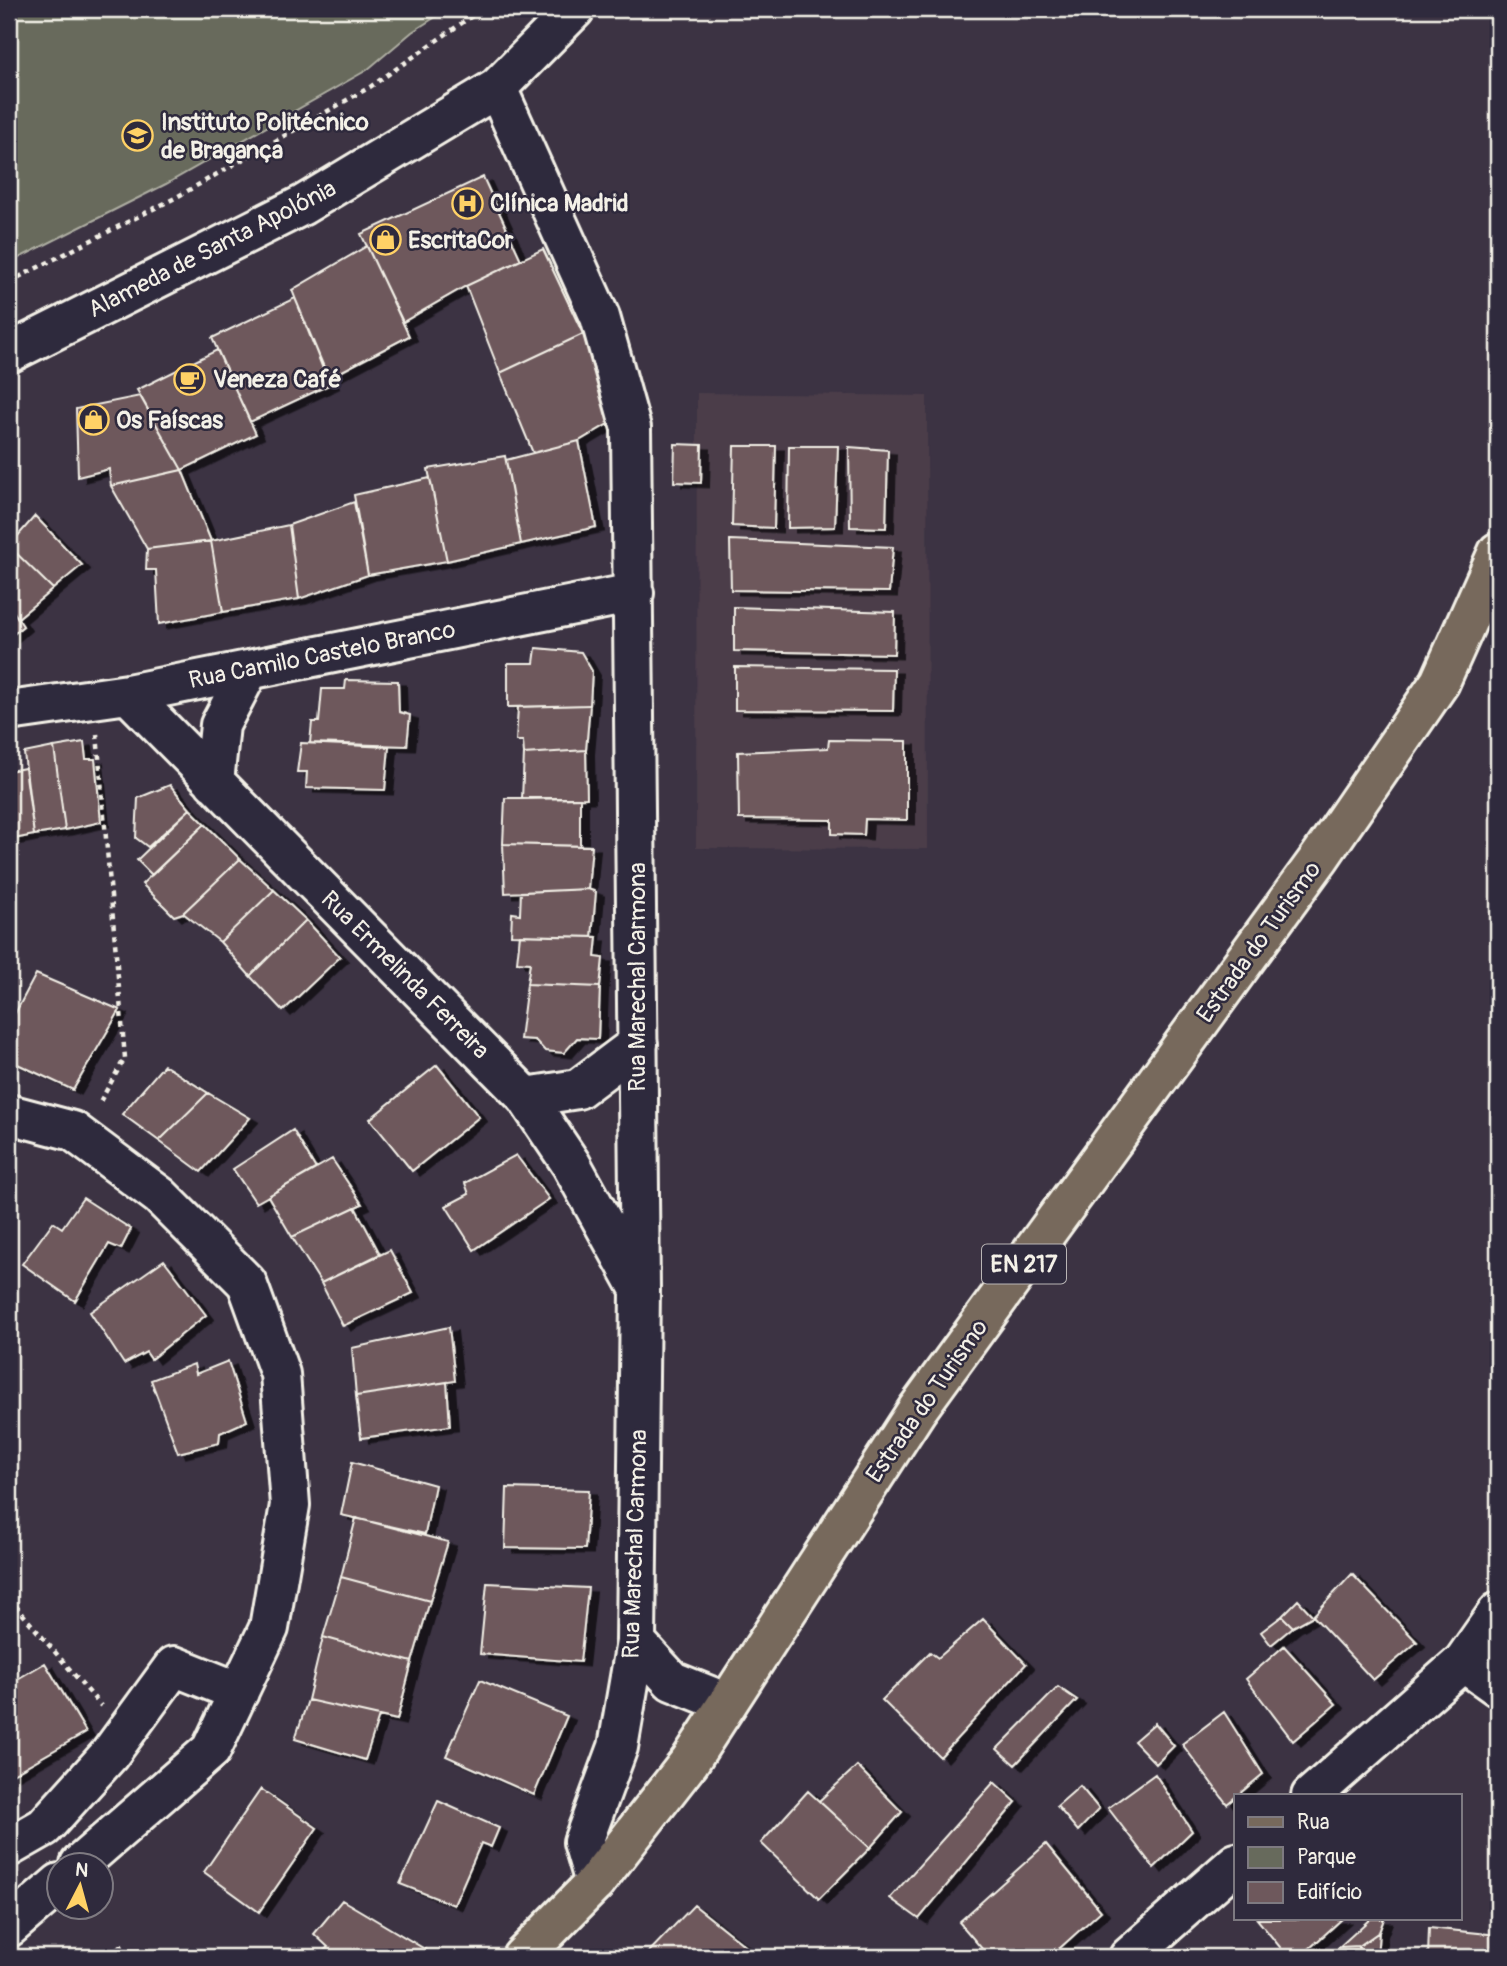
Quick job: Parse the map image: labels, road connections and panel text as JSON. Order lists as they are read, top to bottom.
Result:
{
  "streets": {
    "main road": ["Estrada do Turismo", "EN 217"],
    "street": [
      "Alameda de Santa Apolónia",
      "Rua Camilo Castelo Branco",
      "Rua Ermelinda Ferreira",
      "Rua Marechal Carmona"
    ]
  },
  "crossings": [
    ["Alameda de Santa Apolónia", "Rua Marechal Carmona"],
    ["Rua Camilo Castelo Branco", "Rua Ermelinda Ferreira"],
    ["Rua Camilo Castelo Branco", "Rua Marechal Carmona"],
    ["Estrada do Turismo", "Rua Marechal Carmona"],
    ["Rua Ermelinda Ferreira", "Rua Marechal Carmona"]
  ],
  "places": {
    "school or university": ["Instituto Politécnico de Bragança"],
    "hospital": ["Clínica Madrid"],
    "shop": ["EscritaCor", "Os Faíscas"],
    "cafe": ["Veneza Café"]
  },
  "legend": ["Rua", "Parque", "Edifício"],
  "north": "top"
}
